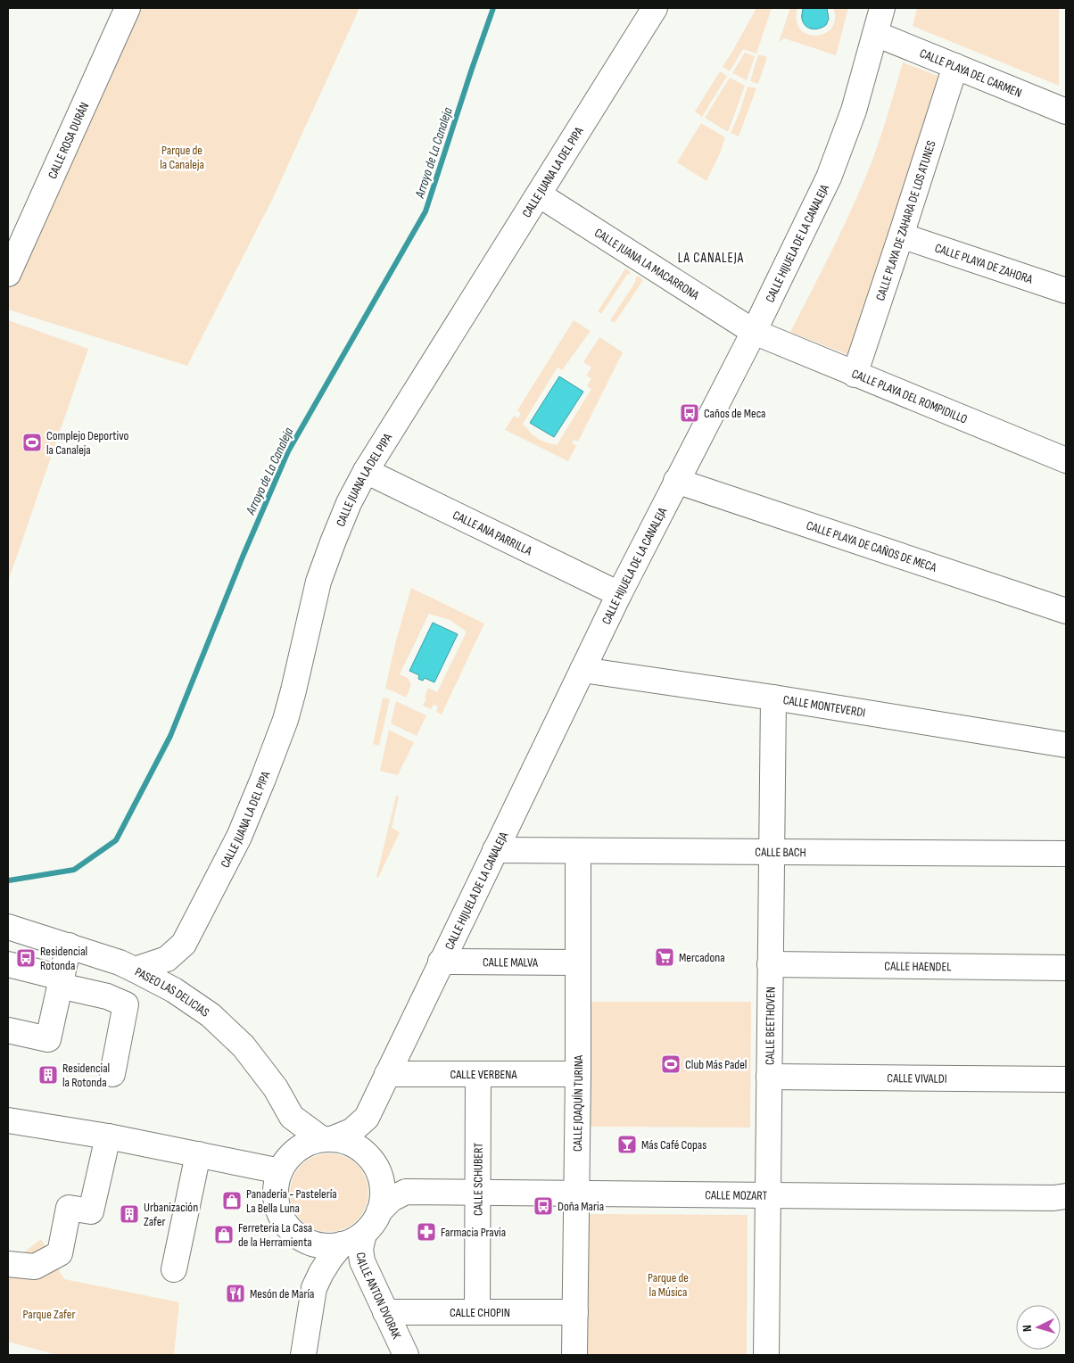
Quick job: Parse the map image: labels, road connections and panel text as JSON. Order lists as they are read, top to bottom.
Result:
{
  "streets": {
    "street": [
      "CALLE PLAYA DEL CARMEN",
      "CALLE ROSA DURÁN",
      "CALLE JUANA LA DEL PIPA",
      "CALLE PLAYA DE ZAHARA DE LOS ATUNES",
      "CALLE HIJUELA DE LA CANALEJA",
      "CALLE JUANA LA MACARRONA",
      "CALLE PLAYA DE ZAHORA",
      "CALLE PLAYA DEL ROMPIDILLO",
      "CALLE ANA PARRILLA",
      "CALLE PLAYA DE CAÑOS DE MECA",
      "CALLE MONTEVERDI",
      "CALLE BACH",
      "CALLE MALVA",
      "CALLE HAENDEL",
      "PASEO LAS DELICIAS",
      "CALLE BEETHOVEN",
      "CALLE VERBENA",
      "CALLE VIVALDI",
      "CALLE JOAQUÍN TURINA",
      "CALLE SCHUBERT",
      "CALLE MOZART",
      "CALLE ANTON DVORAK",
      "CALLE CHOPIN"
    ]
  },
  "crossings": [
    ["CALLE PLAYA DEL CARMEN", "CALLE PLAYA DE ZAHARA DE LOS ATUNES"],
    ["CALLE PLAYA DEL CARMEN", "CALLE HIJUELA DE LA CANALEJA"],
    ["CALLE JUANA LA DEL PIPA", "CALLE JUANA LA MACARRONA"],
    ["CALLE JUANA LA DEL PIPA", "CALLE ANA PARRILLA"],
    ["CALLE JUANA LA DEL PIPA", "PASEO LAS DELICIAS"],
    ["CALLE PLAYA DE ZAHARA DE LOS ATUNES", "CALLE PLAYA DE ZAHORA"],
    ["CALLE PLAYA DE ZAHARA DE LOS ATUNES", "CALLE PLAYA DEL ROMPIDILLO"],
    ["CALLE HIJUELA DE LA CANALEJA", "CALLE JUANA LA MACARRONA"],
    ["CALLE HIJUELA DE LA CANALEJA", "CALLE PLAYA DEL ROMPIDILLO"],
    ["CALLE HIJUELA DE LA CANALEJA", "CALLE ANA PARRILLA"],
    ["CALLE HIJUELA DE LA CANALEJA", "CALLE PLAYA DE CAÑOS DE MECA"],
    ["CALLE HIJUELA DE LA CANALEJA", "CALLE MONTEVERDI"],
    ["CALLE HIJUELA DE LA CANALEJA", "CALLE BACH"],
    ["CALLE HIJUELA DE LA CANALEJA", "CALLE MALVA"],
    ["CALLE HIJUELA DE LA CANALEJA", "PASEO LAS DELICIAS"],
    ["CALLE HIJUELA DE LA CANALEJA", "CALLE VERBENA"],
    ["CALLE HIJUELA DE LA CANALEJA", "CALLE ANTON DVORAK"],
    ["CALLE JUANA LA MACARRONA", "CALLE PLAYA DEL ROMPIDILLO"],
    ["CALLE MONTEVERDI", "CALLE BEETHOVEN"],
    ["CALLE BACH", "CALLE BEETHOVEN"],
    ["CALLE BACH", "CALLE JOAQUÍN TURINA"],
    ["CALLE MALVA", "CALLE JOAQUÍN TURINA"],
    ["CALLE HAENDEL", "CALLE BEETHOVEN"],
    ["PASEO LAS DELICIAS", "CALLE ANTON DVORAK"],
    ["CALLE BEETHOVEN", "CALLE VIVALDI"],
    ["CALLE BEETHOVEN", "CALLE MOZART"],
    ["CALLE VERBENA", "CALLE JOAQUÍN TURINA"],
    ["CALLE VERBENA", "CALLE SCHUBERT"],
    ["CALLE JOAQUÍN TURINA", "CALLE MOZART"],
    ["CALLE JOAQUÍN TURINA", "CALLE CHOPIN"],
    ["CALLE SCHUBERT", "CALLE MOZART"],
    ["CALLE SCHUBERT", "CALLE CHOPIN"],
    ["CALLE ANTON DVORAK", "CALLE CHOPIN"]
  ],
  "districts": ["LA CANALEJA"],
  "water": ["Arroyo de La Canaleja"],
  "parks": ["Parque de la Canaleja", "Parque de la Música", "Parque Zafer"],
  "places": {
    "bus stop": ["Caños de Meca", "Residencial Rotonda", "Doña Maria"],
    "sports": ["Complejo Deportivo la Canaleja", "Club Más Padel"],
    "supermarket": ["Mercadona"],
    "building": ["Residencial la Rotonda", "Urbanización Zafer"],
    "bar": ["Más Café Copas"],
    "shop": ["Panadería - Pastelería La Bella Luna", "Ferreteria La Casa de la Herramienta"],
    "pharmacy": ["Farmacia Pravia"],
    "restaurant": ["Mesón de María"]
  },
  "north": "left"
}
